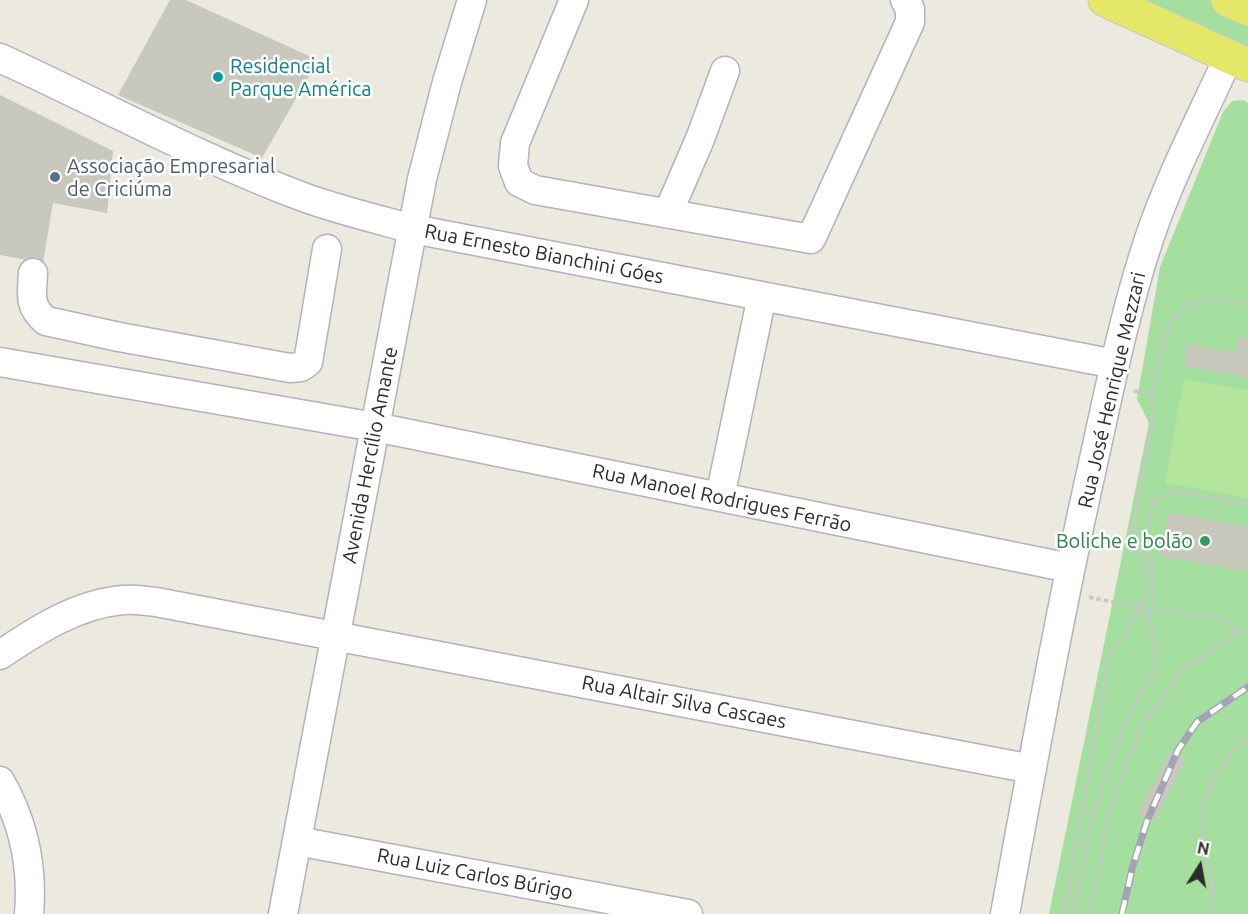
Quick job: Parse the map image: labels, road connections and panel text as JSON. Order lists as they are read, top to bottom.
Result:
{
  "streets": {
    "street": [
      "Rua Ernesto Bianchini Góes",
      "Rua José Henrique Mezzari",
      "Avenida Hercílio Amante",
      "Rua Manoel Rodrigues Ferrão",
      "Rua Altair Silva Cascaes",
      "Rua Luiz Carlos Búrigo"
    ]
  },
  "crossings": [
    ["Rua Ernesto Bianchini Góes", "Rua José Henrique Mezzari"],
    ["Rua Ernesto Bianchini Góes", "Avenida Hercílio Amante"],
    ["Rua José Henrique Mezzari", "Rua Manoel Rodrigues Ferrão"],
    ["Rua José Henrique Mezzari", "Rua Altair Silva Cascaes"],
    ["Avenida Hercílio Amante", "Rua Manoel Rodrigues Ferrão"],
    ["Avenida Hercílio Amante", "Rua Altair Silva Cascaes"],
    ["Avenida Hercílio Amante", "Rua Luiz Carlos Búrigo"]
  ],
  "places": ["Residencial Parque América", "Associação Empresarial de Criciúma", "Boliche e bolão"],
  "north": "top"
}
